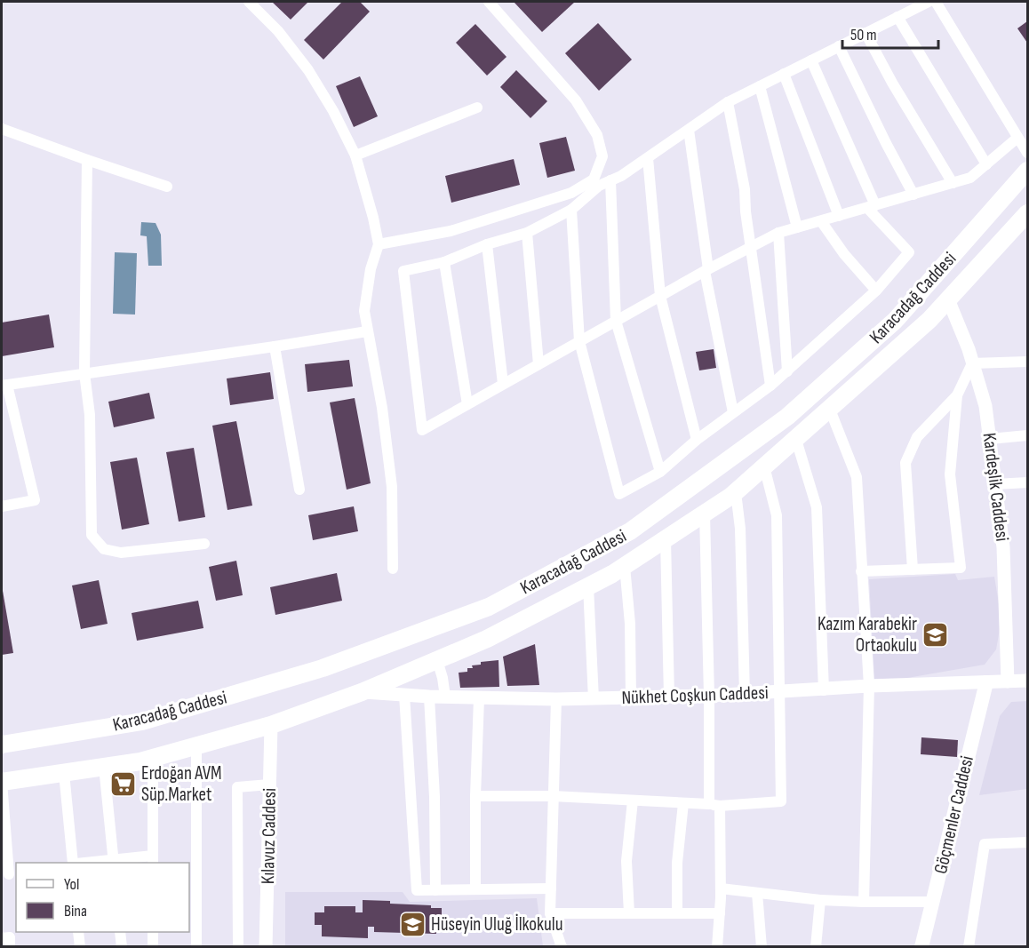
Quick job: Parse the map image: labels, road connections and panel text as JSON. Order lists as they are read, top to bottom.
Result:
{
  "streets": {
    "highway": ["Karacadağ Caddesi"],
    "main road": ["Göçmenler Caddesi"],
    "street": ["Kardeşlik Caddesi", "Nükhet Coşkun Caddesi", "Kılavuz Caddesi"]
  },
  "crossings": [
    ["Karacadağ Caddesi", "Kardeşlik Caddesi"],
    ["Karacadağ Caddesi", "Nükhet Coşkun Caddesi"],
    ["Karacadağ Caddesi", "Kılavuz Caddesi"],
    ["Kardeşlik Caddesi", "Nükhet Coşkun Caddesi"],
    ["Nükhet Coşkun Caddesi", "Göçmenler Caddesi"]
  ],
  "places": {
    "school or university": ["Kazım Karabekir Ortaokulu", "Hüseyin Uluğ İlkokulu"],
    "supermarket": ["Erdoğan AVM Süp.Market"]
  },
  "legend": ["Yol", "Bina"],
  "scale_bar": "50 m"
}
